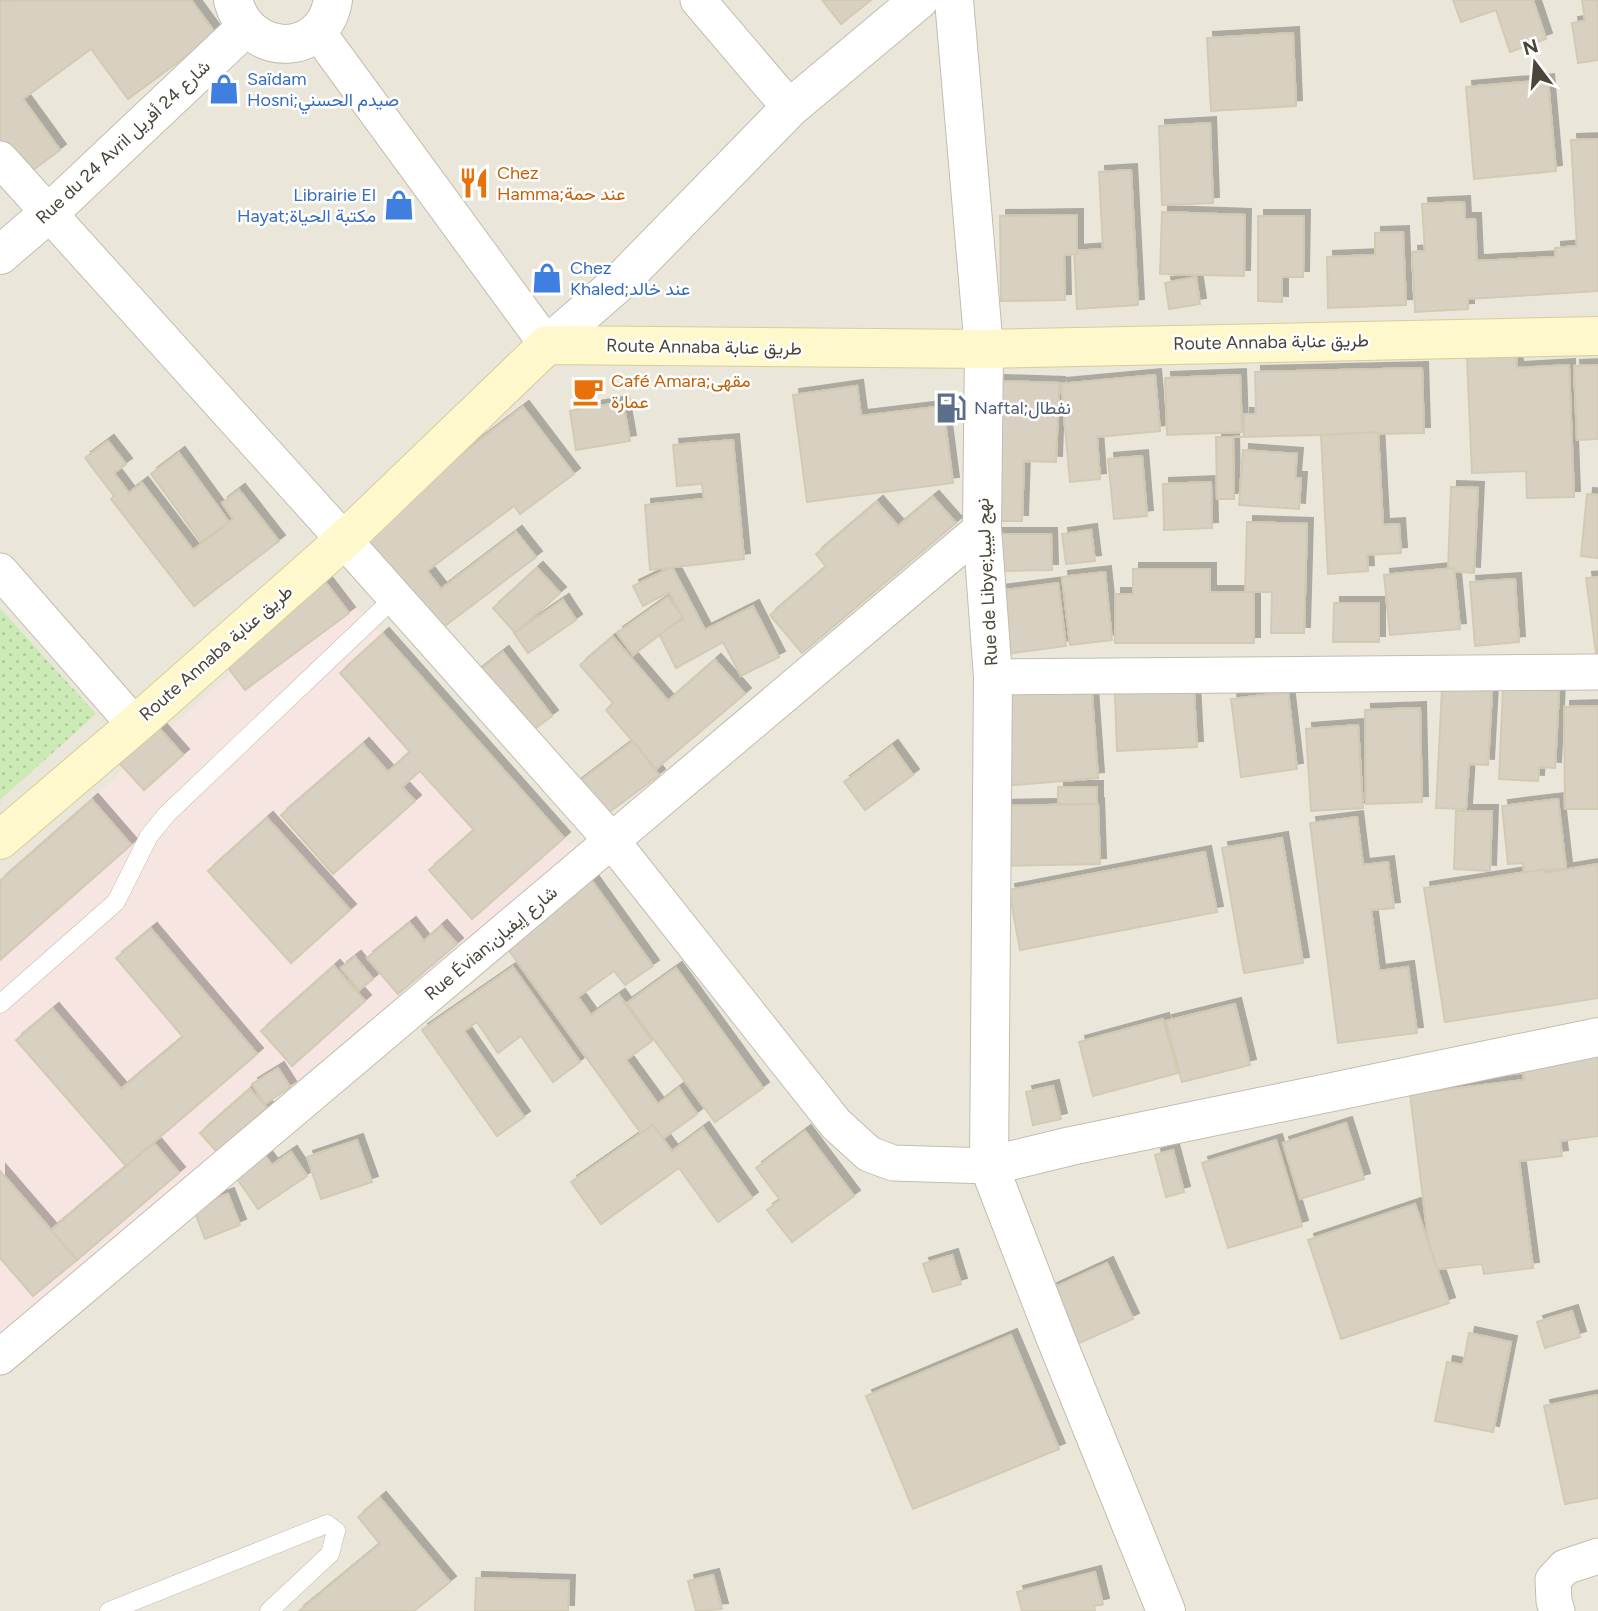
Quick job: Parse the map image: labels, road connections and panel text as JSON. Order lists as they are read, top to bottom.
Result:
{
  "streets": {
    "main road": ["Route Annaba طريق عنابة"],
    "street": ["Rue du 24 Avril شارع 24 أفريل", "Rue de Libye;نهج ليبيا", "Rue Évian;شارع إيفيان"]
  },
  "crossings": [
    ["Route Annaba طريق عنابة", "Rue de Libye;نهج ليبيا"],
    ["Rue de Libye;نهج ليبيا", "Rue Évian;شارع إيفيان"]
  ],
  "places": {
    "shop": ["Saïdam Hosni;صيدم الحسني", "Librairie El Hayat;مكتبة الحياة", "Chez Khaled;عند خالد"],
    "restaurant": ["Chez Hamma;عند حمة"],
    "cafe": ["Café Amara;مقهى عمارة"],
    "fuel station": ["Naftal;نفطال"]
  },
  "north": "top"
}
